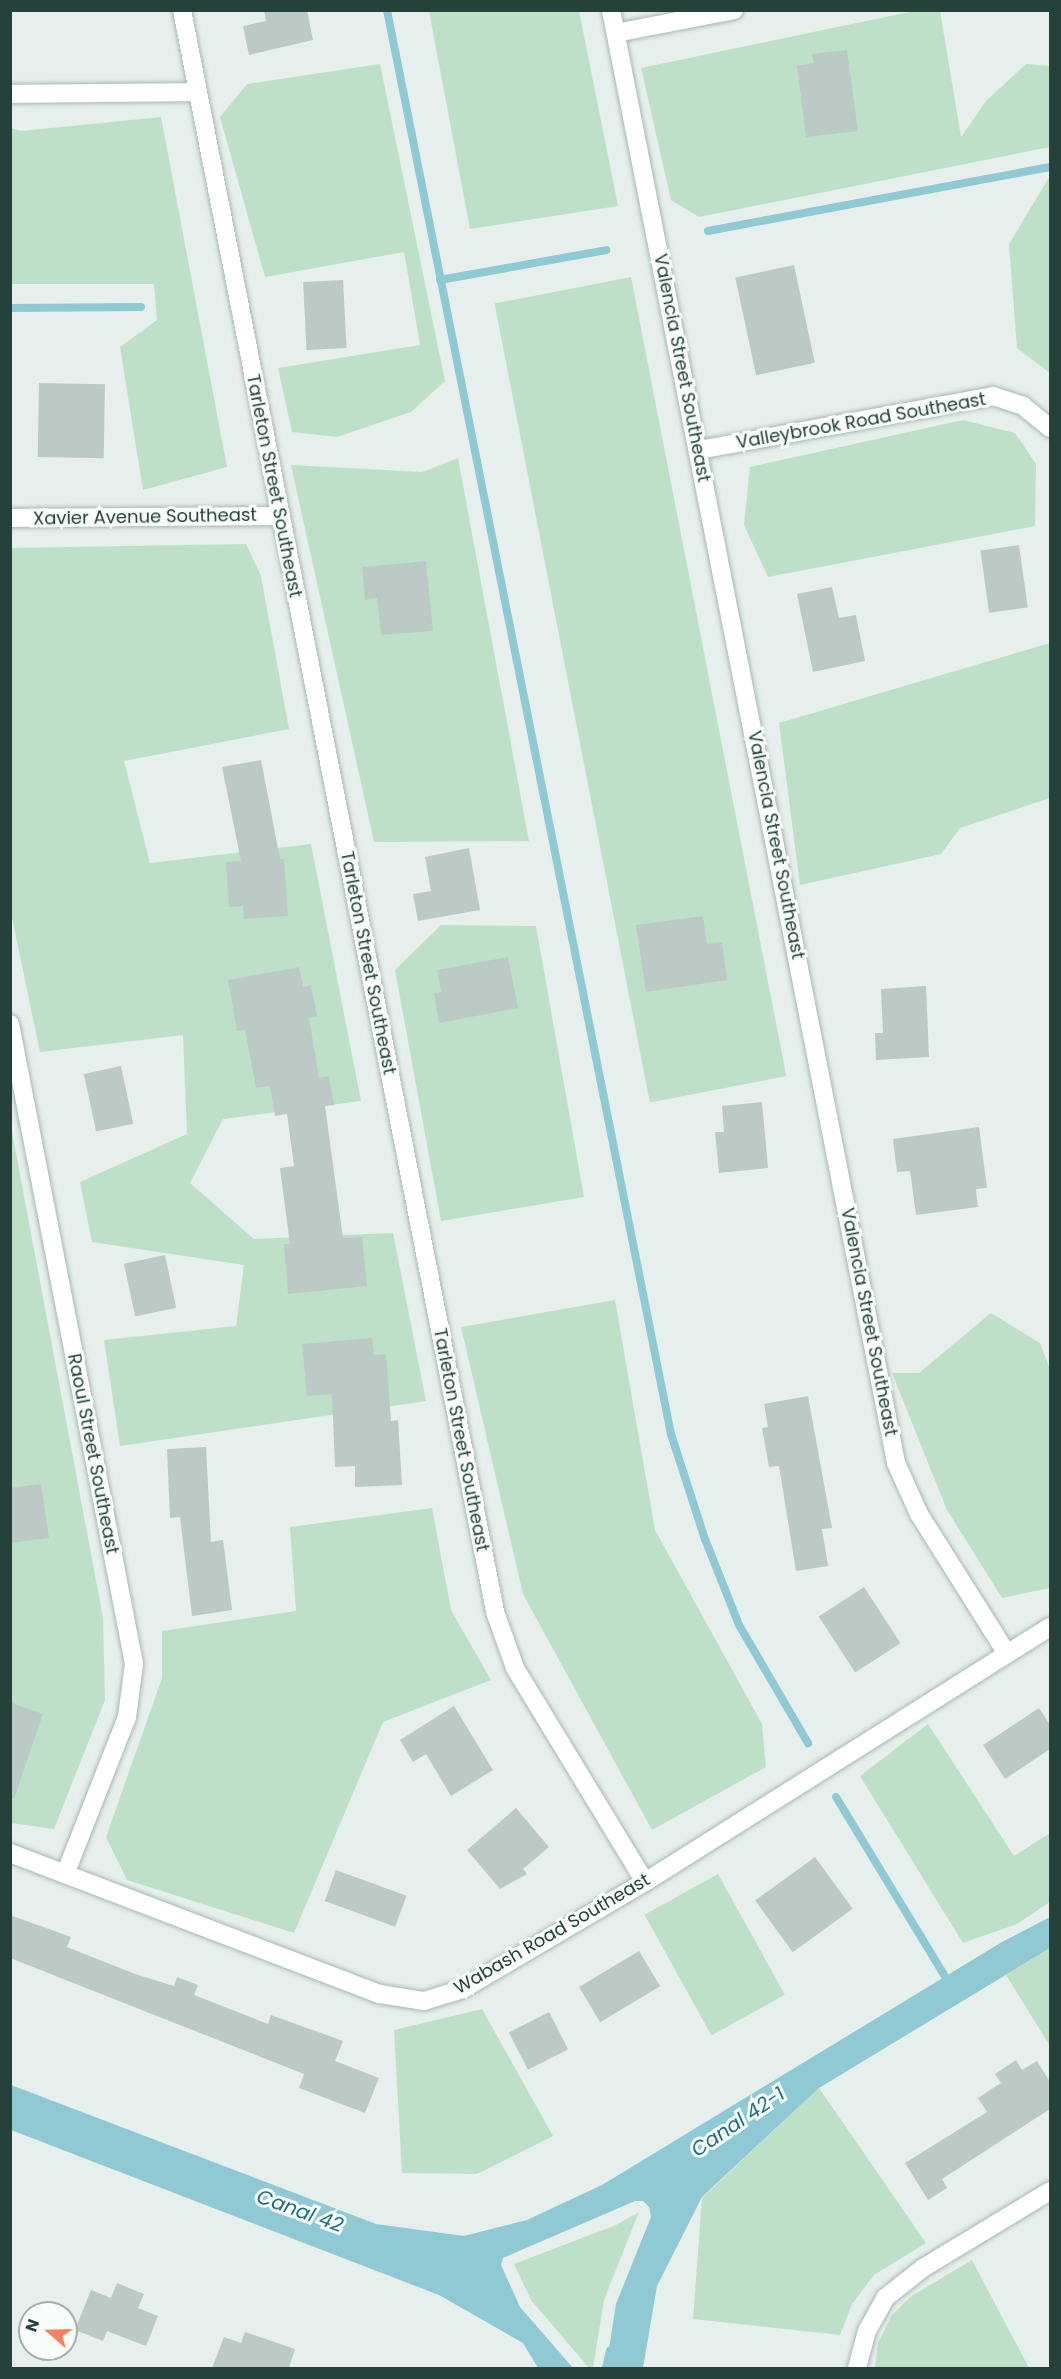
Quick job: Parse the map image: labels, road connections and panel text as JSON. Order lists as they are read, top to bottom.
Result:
{
  "streets": {
    "street": [
      "Valencia Street Southeast",
      "Valleybrook Road Southeast",
      "Tarleton Street Southeast",
      "Xavier Avenue Southeast",
      "Raoul Street Southeast",
      "Wabash Road Southeast"
    ]
  },
  "crossings": [
    ["Valencia Street Southeast", "Valleybrook Road Southeast"],
    ["Valencia Street Southeast", "Wabash Road Southeast"],
    ["Tarleton Street Southeast", "Xavier Avenue Southeast"],
    ["Tarleton Street Southeast", "Wabash Road Southeast"],
    ["Raoul Street Southeast", "Wabash Road Southeast"]
  ],
  "water": ["Canal 42-1", "Canal 42"],
  "north": "left"
}
